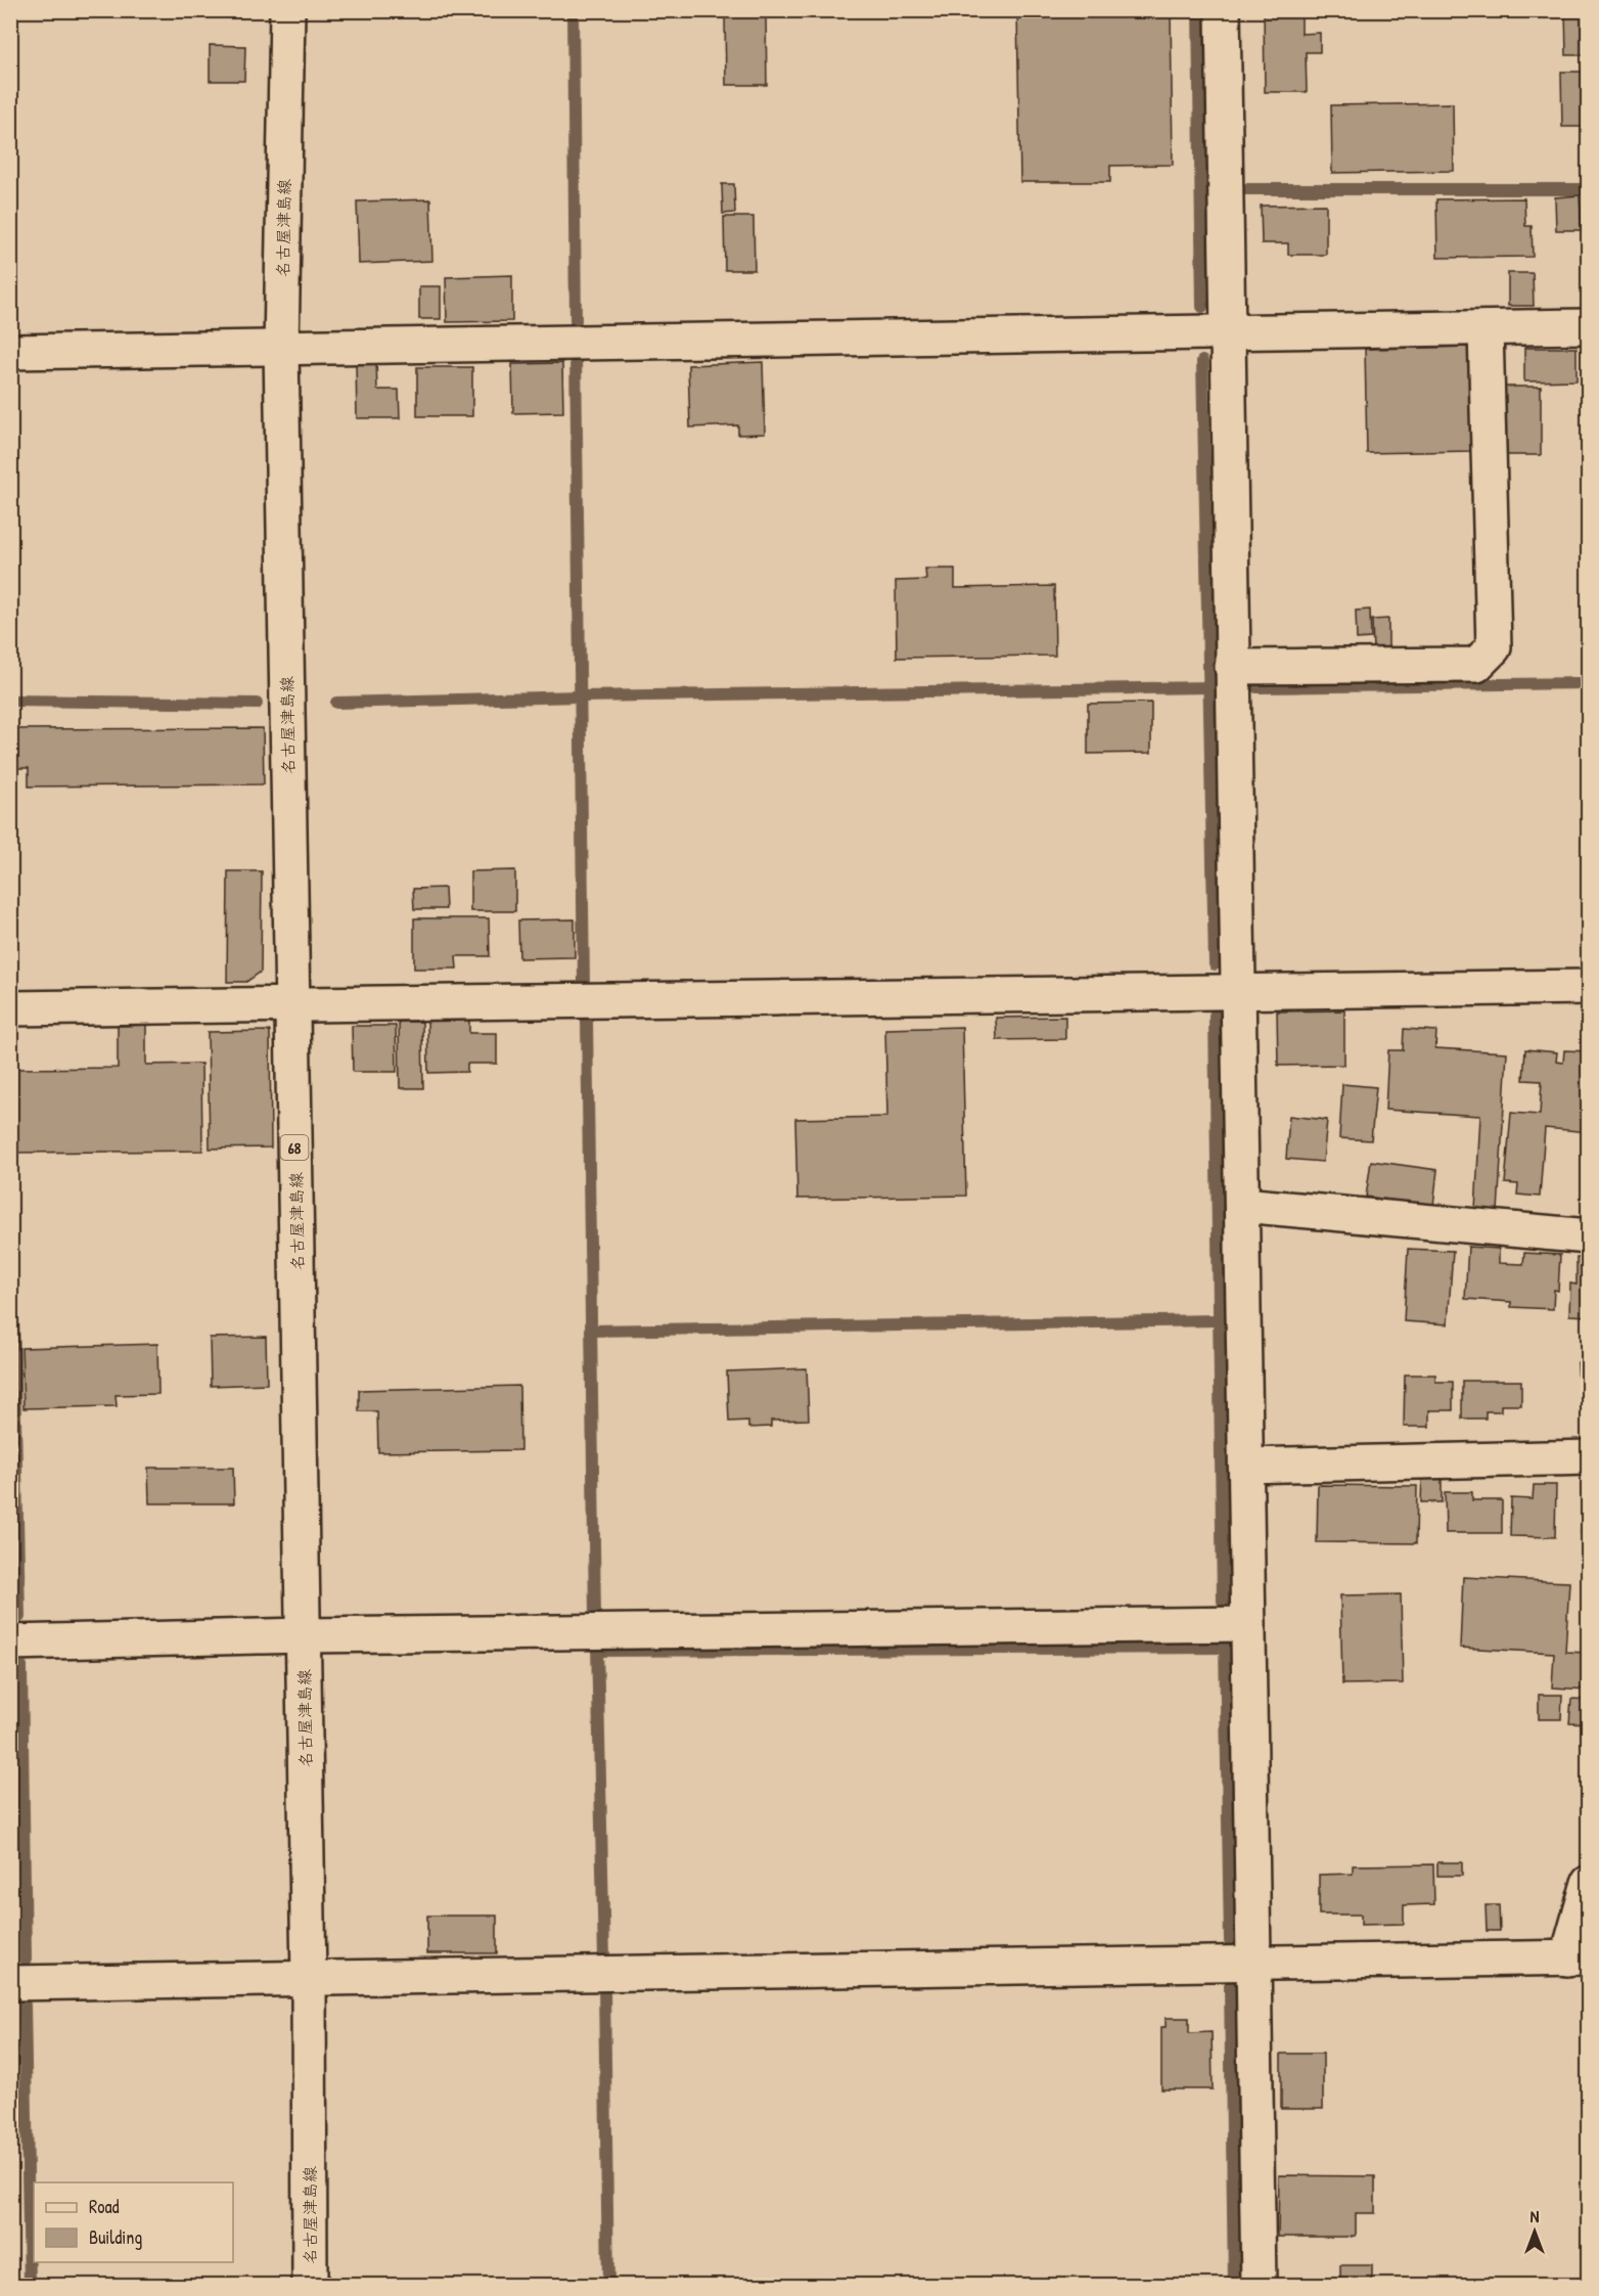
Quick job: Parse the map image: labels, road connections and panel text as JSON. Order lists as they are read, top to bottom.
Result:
{
  "streets": {
    "street": ["名古屋津島線", "68"]
  },
  "legend": ["Road", "Building"],
  "north": "top"
}
